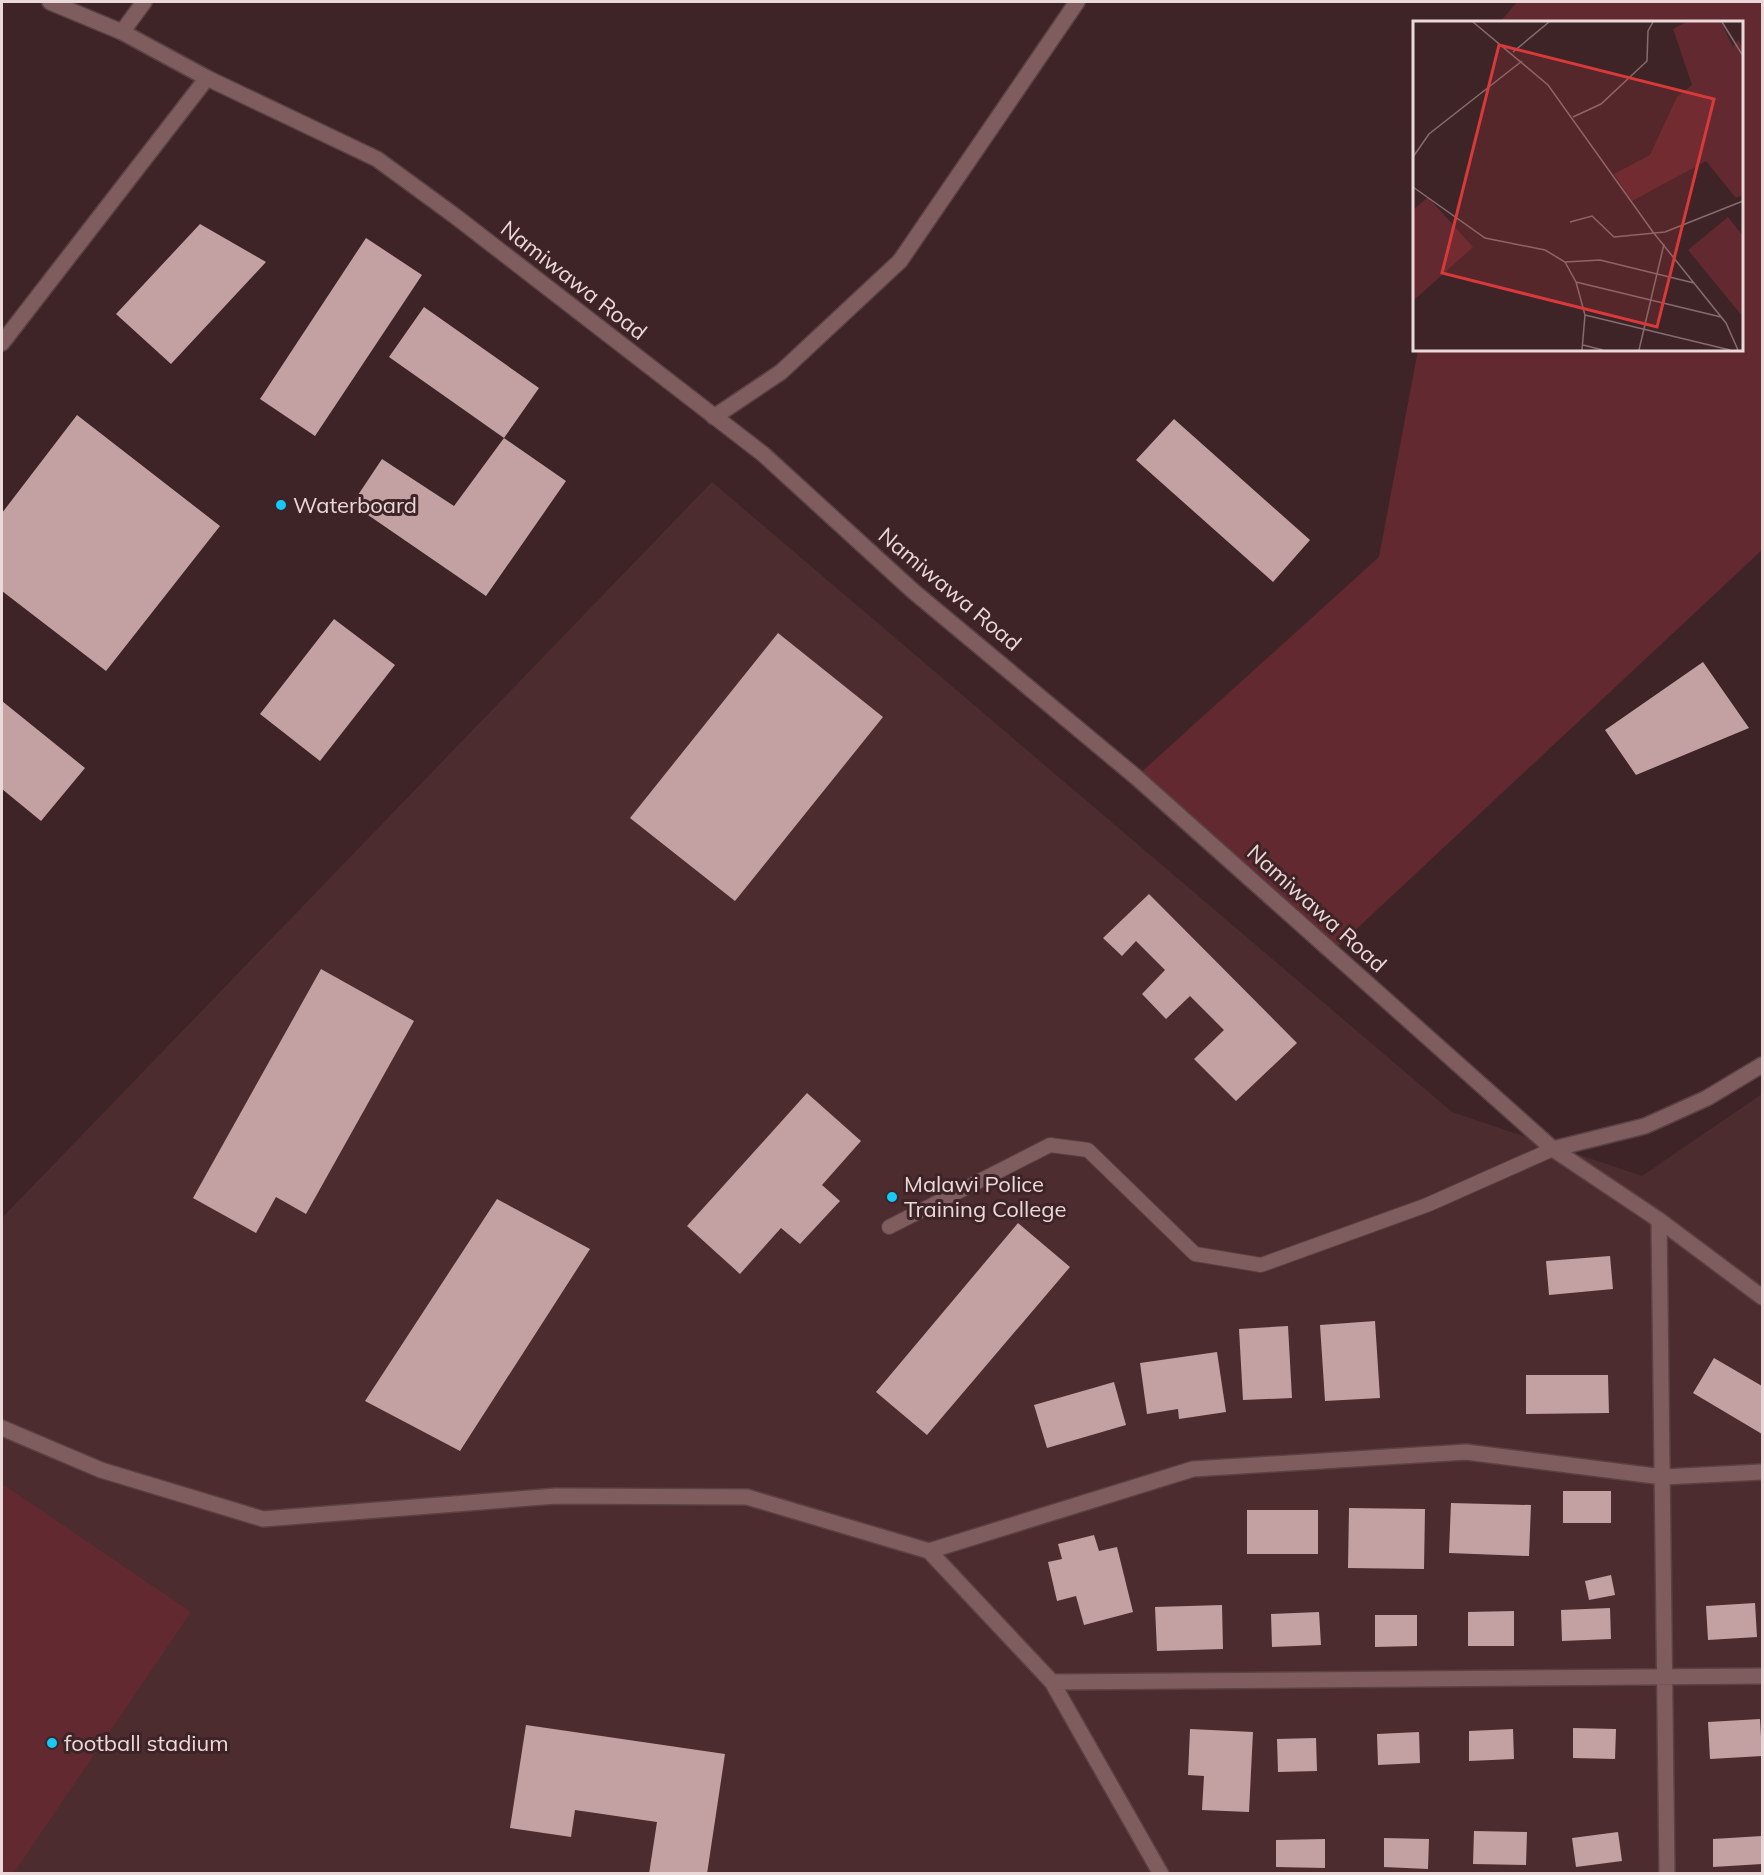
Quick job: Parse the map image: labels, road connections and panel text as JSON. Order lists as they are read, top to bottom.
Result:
{
  "streets": {
    "street": ["Namiwawa Road"]
  },
  "places": ["Waterboard", "Malawi Police Training College", "football stadium"]
}
